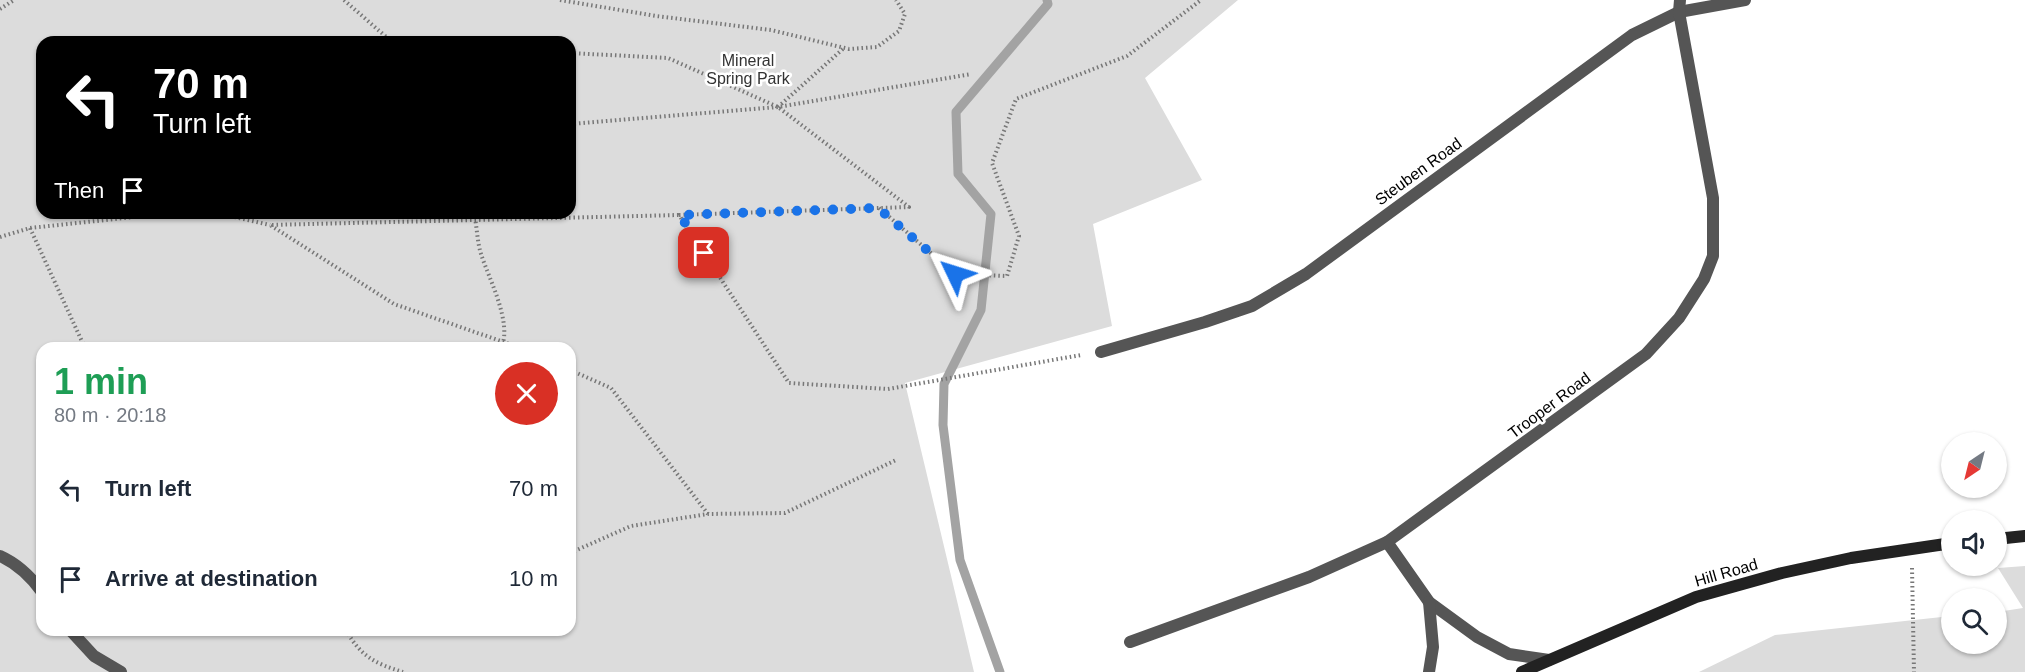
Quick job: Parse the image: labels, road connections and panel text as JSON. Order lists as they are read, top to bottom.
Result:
{
  "streets": {
    "street": ["Steuben Road", "Trooper Road", "Hill Road"]
  },
  "crossings": [
    ["Steuben Road", "Trooper Road"]
  ],
  "parks": ["Mineral Spring Park"],
  "north": "bottom left",
  "page": {
    "turn": ["70 m", "Turn left"],
    "then": "Then",
    "heading": ["1 min", "80 m · 20:18"],
    "list": [
      {
        "name": "Turn left",
        "value": "70 m"
      },
      {
        "name": "Arrive at destination",
        "value": "10 m"
      }
    ]
  }
}
